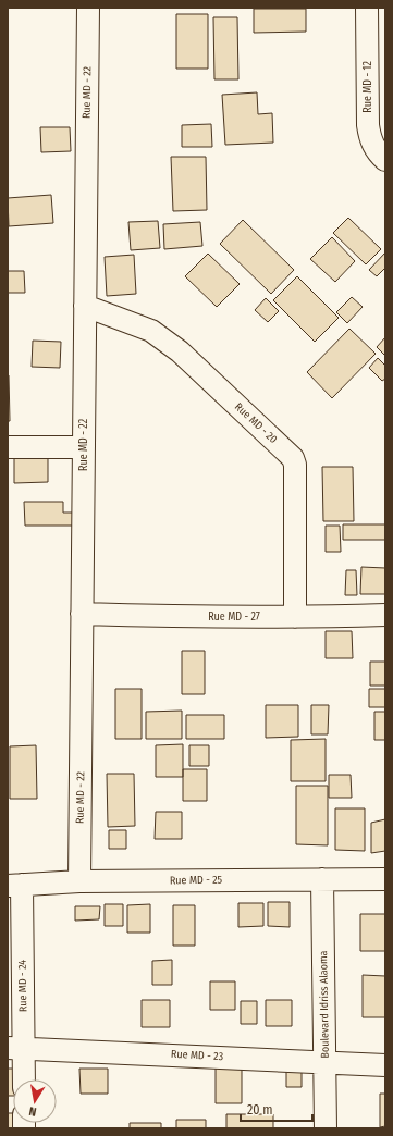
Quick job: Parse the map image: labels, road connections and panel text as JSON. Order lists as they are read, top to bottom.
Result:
{
  "streets": {
    "street": [
      "Rue MD - 12",
      "Rue MD - 22",
      "Rue MD - 20",
      "Rue MD - 27",
      "Rue MD - 25",
      "Rue MD - 24",
      "Boulevard Idriss Alaoma",
      "Rue MD - 23"
    ]
  },
  "crossings": [
    ["Rue MD - 22", "Rue MD - 20"],
    ["Rue MD - 22", "Rue MD - 27"],
    ["Rue MD - 22", "Rue MD - 25"],
    ["Rue MD - 20", "Rue MD - 27"],
    ["Rue MD - 25", "Rue MD - 24"],
    ["Rue MD - 25", "Boulevard Idriss Alaoma"],
    ["Rue MD - 24", "Rue MD - 23"],
    ["Boulevard Idriss Alaoma", "Rue MD - 23"]
  ],
  "scale_bar": "20 m",
  "north": "bottom"
}
